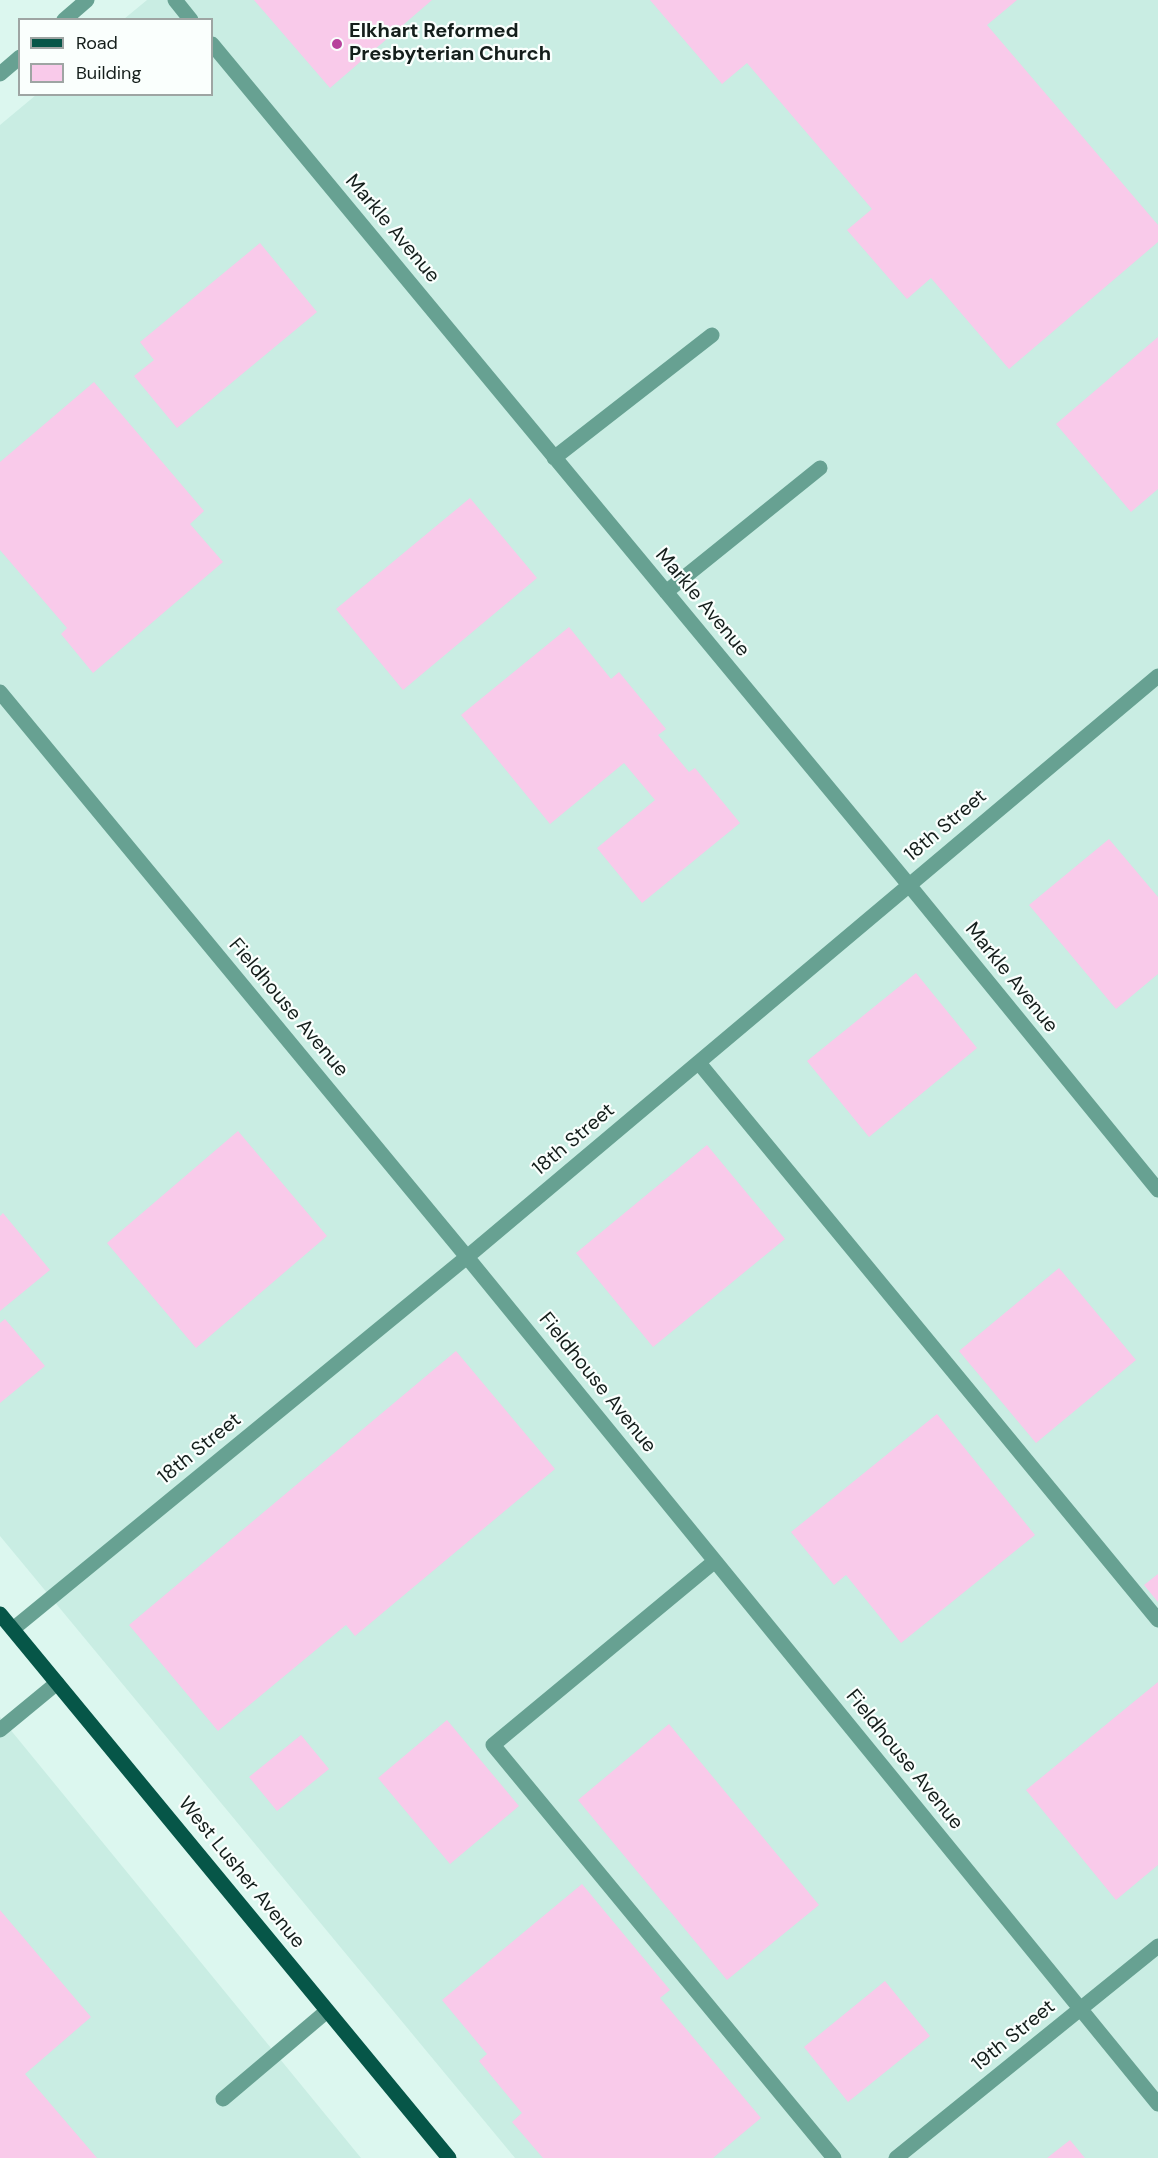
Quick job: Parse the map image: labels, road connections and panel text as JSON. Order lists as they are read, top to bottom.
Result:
{
  "streets": {
    "main road": ["West Lusher Avenue"],
    "street": [
      "Markle Avenue",
      "18th Street",
      "Fieldhouse Avenue",
      "19th Street"
    ]
  },
  "crossings": [
    ["Markle Avenue", "18th Street"],
    ["18th Street", "Fieldhouse Avenue"],
    ["18th Street", "West Lusher Avenue"],
    ["Fieldhouse Avenue", "19th Street"]
  ],
  "places": ["Elkhart Reformed Presbyterian Church"],
  "legend": ["Road", "Building"]
}
